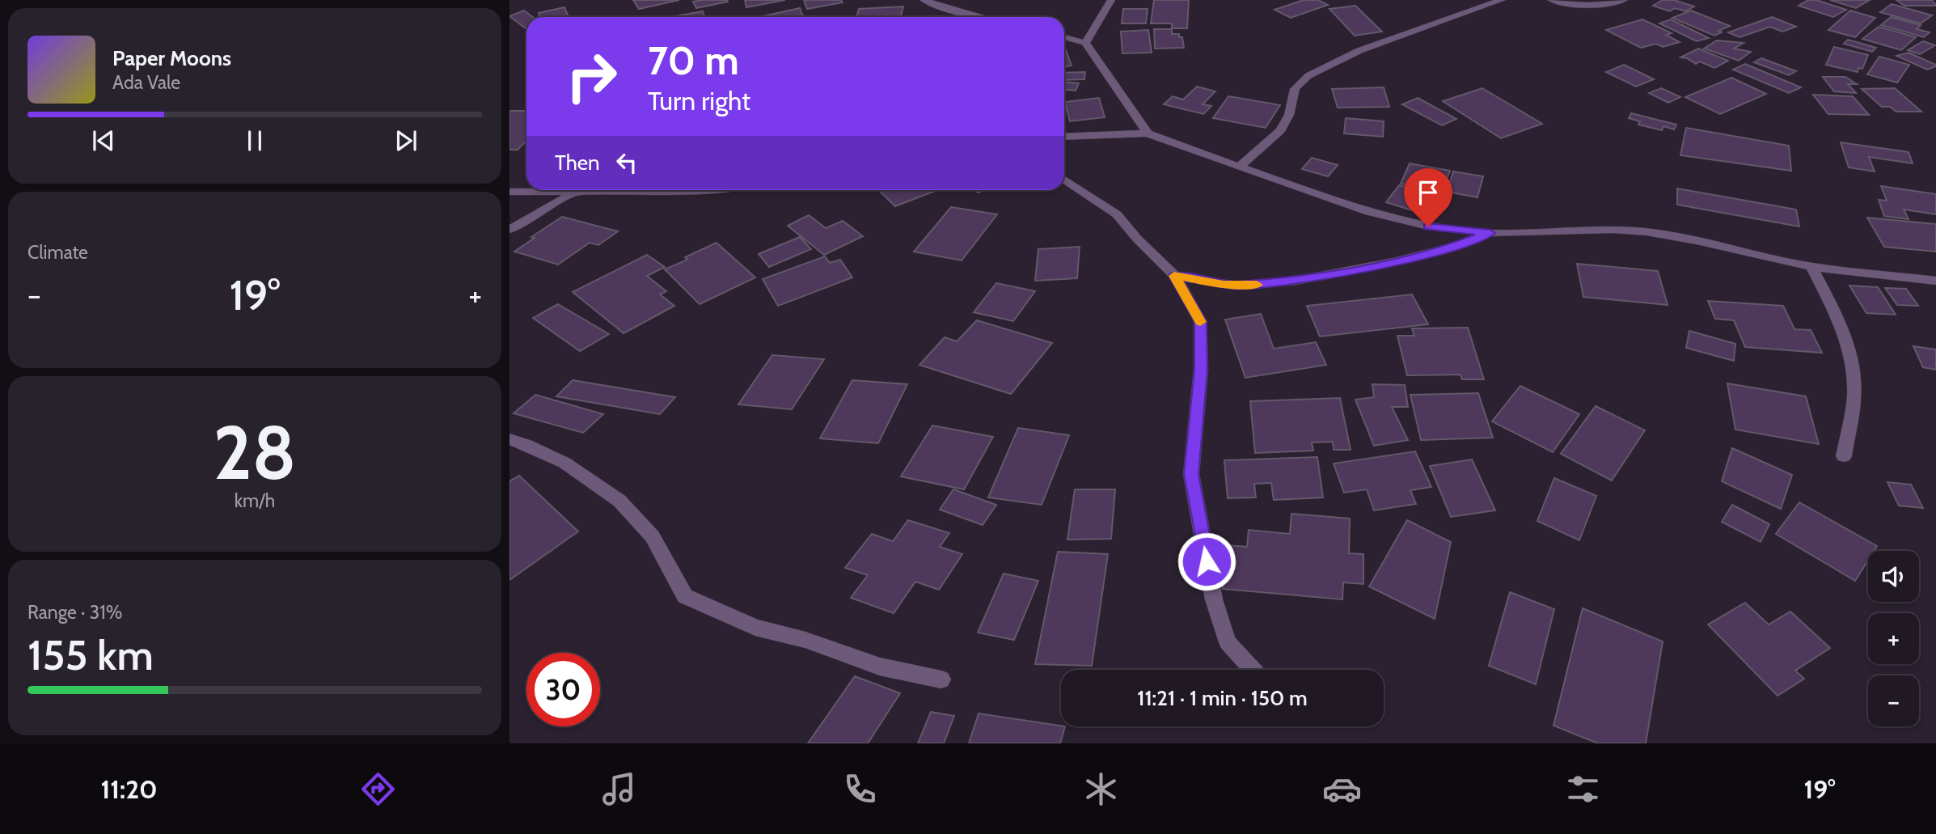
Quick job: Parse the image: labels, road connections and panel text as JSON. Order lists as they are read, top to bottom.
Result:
{
  "page": {
    "turn": ["70 m", "Turn right"],
    "song": ["Paper Moons", "Ada Vale"],
    "then": "Then",
    "tile": [
      "Climate",
      ["28", "km/h"],
      ["Range · 31%", "155 km"]
    ],
    "heat": ["−", "19°", "+"],
    "map_buttons": ["+", "−"],
    "limit": "30",
    "trip": "11:21 · 1 min · 150 m",
    "tabs": ["11:20", "19°"]
  }
}
